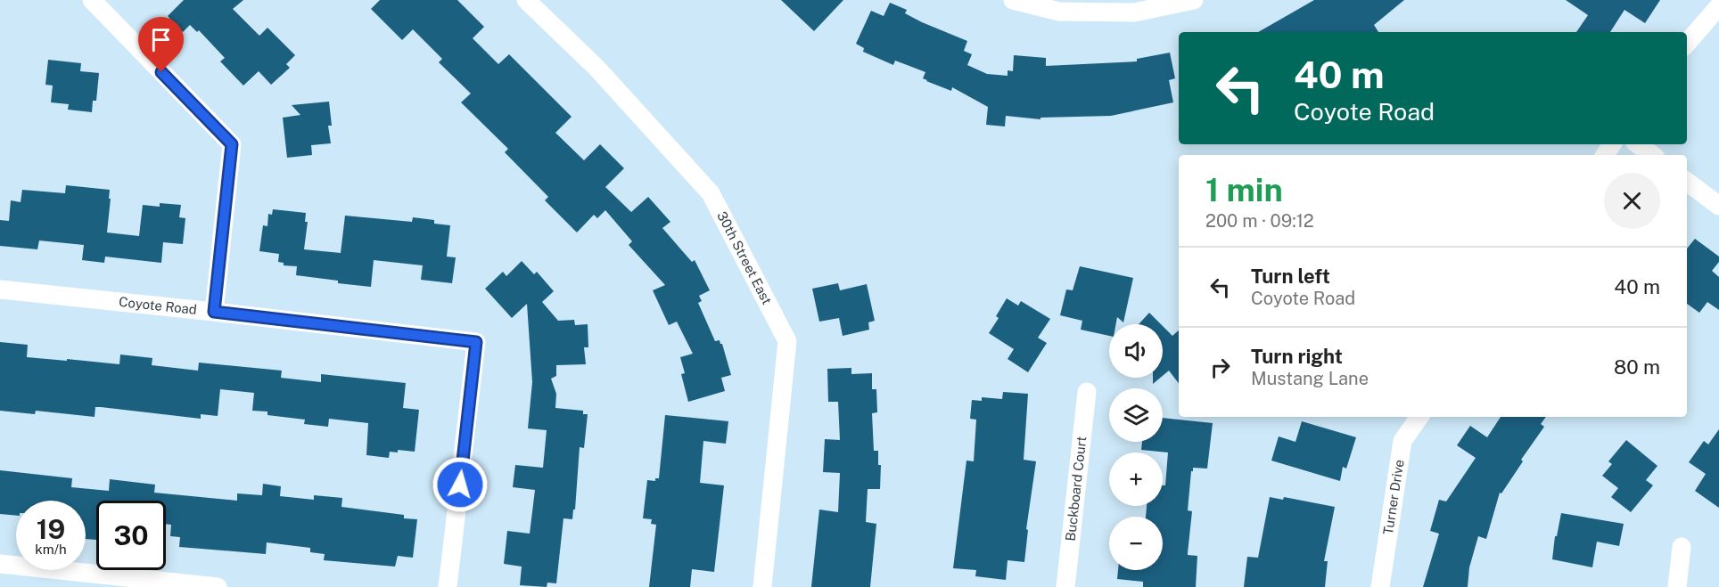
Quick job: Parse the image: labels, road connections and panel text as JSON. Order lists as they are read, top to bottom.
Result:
{
  "streets": {
    "street": [
      "30th Street East",
      "Coyote Road",
      "Buckboard Court",
      "Turner Drive"
    ]
  },
  "page": {
    "turn": ["40 m", "Coyote Road"],
    "heading": ["1 min", "200 m · 09:12"],
    "list": [
      {
        "name": "Turn left",
        "note": "Coyote Road",
        "value": "40 m"
      },
      {
        "name": "Turn right",
        "note": "Mustang Lane",
        "value": "80 m"
      }
    ],
    "map_buttons": ["+", "−"],
    "speed": "19 km/h",
    "limit": "30"
  }
}
